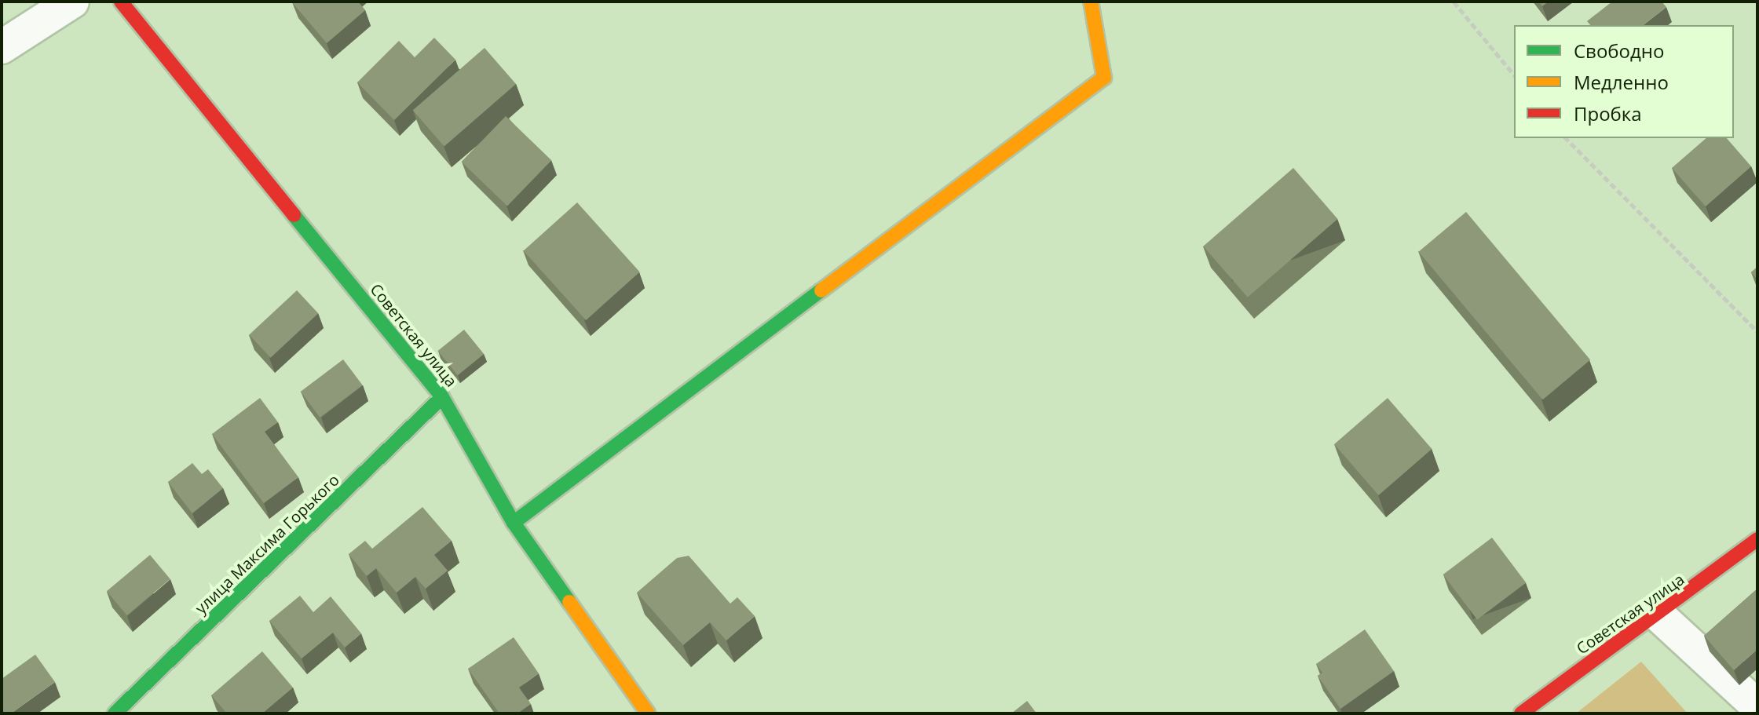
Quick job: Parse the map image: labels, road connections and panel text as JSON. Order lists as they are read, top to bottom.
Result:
{
  "streets": {
    "street": ["Советская улица", "улица Максима Горького"]
  },
  "crossings": [
    ["Советская улица", "улица Максима Горького"]
  ],
  "legend": ["Свободно", "Медленно", "Пробка"]
}
